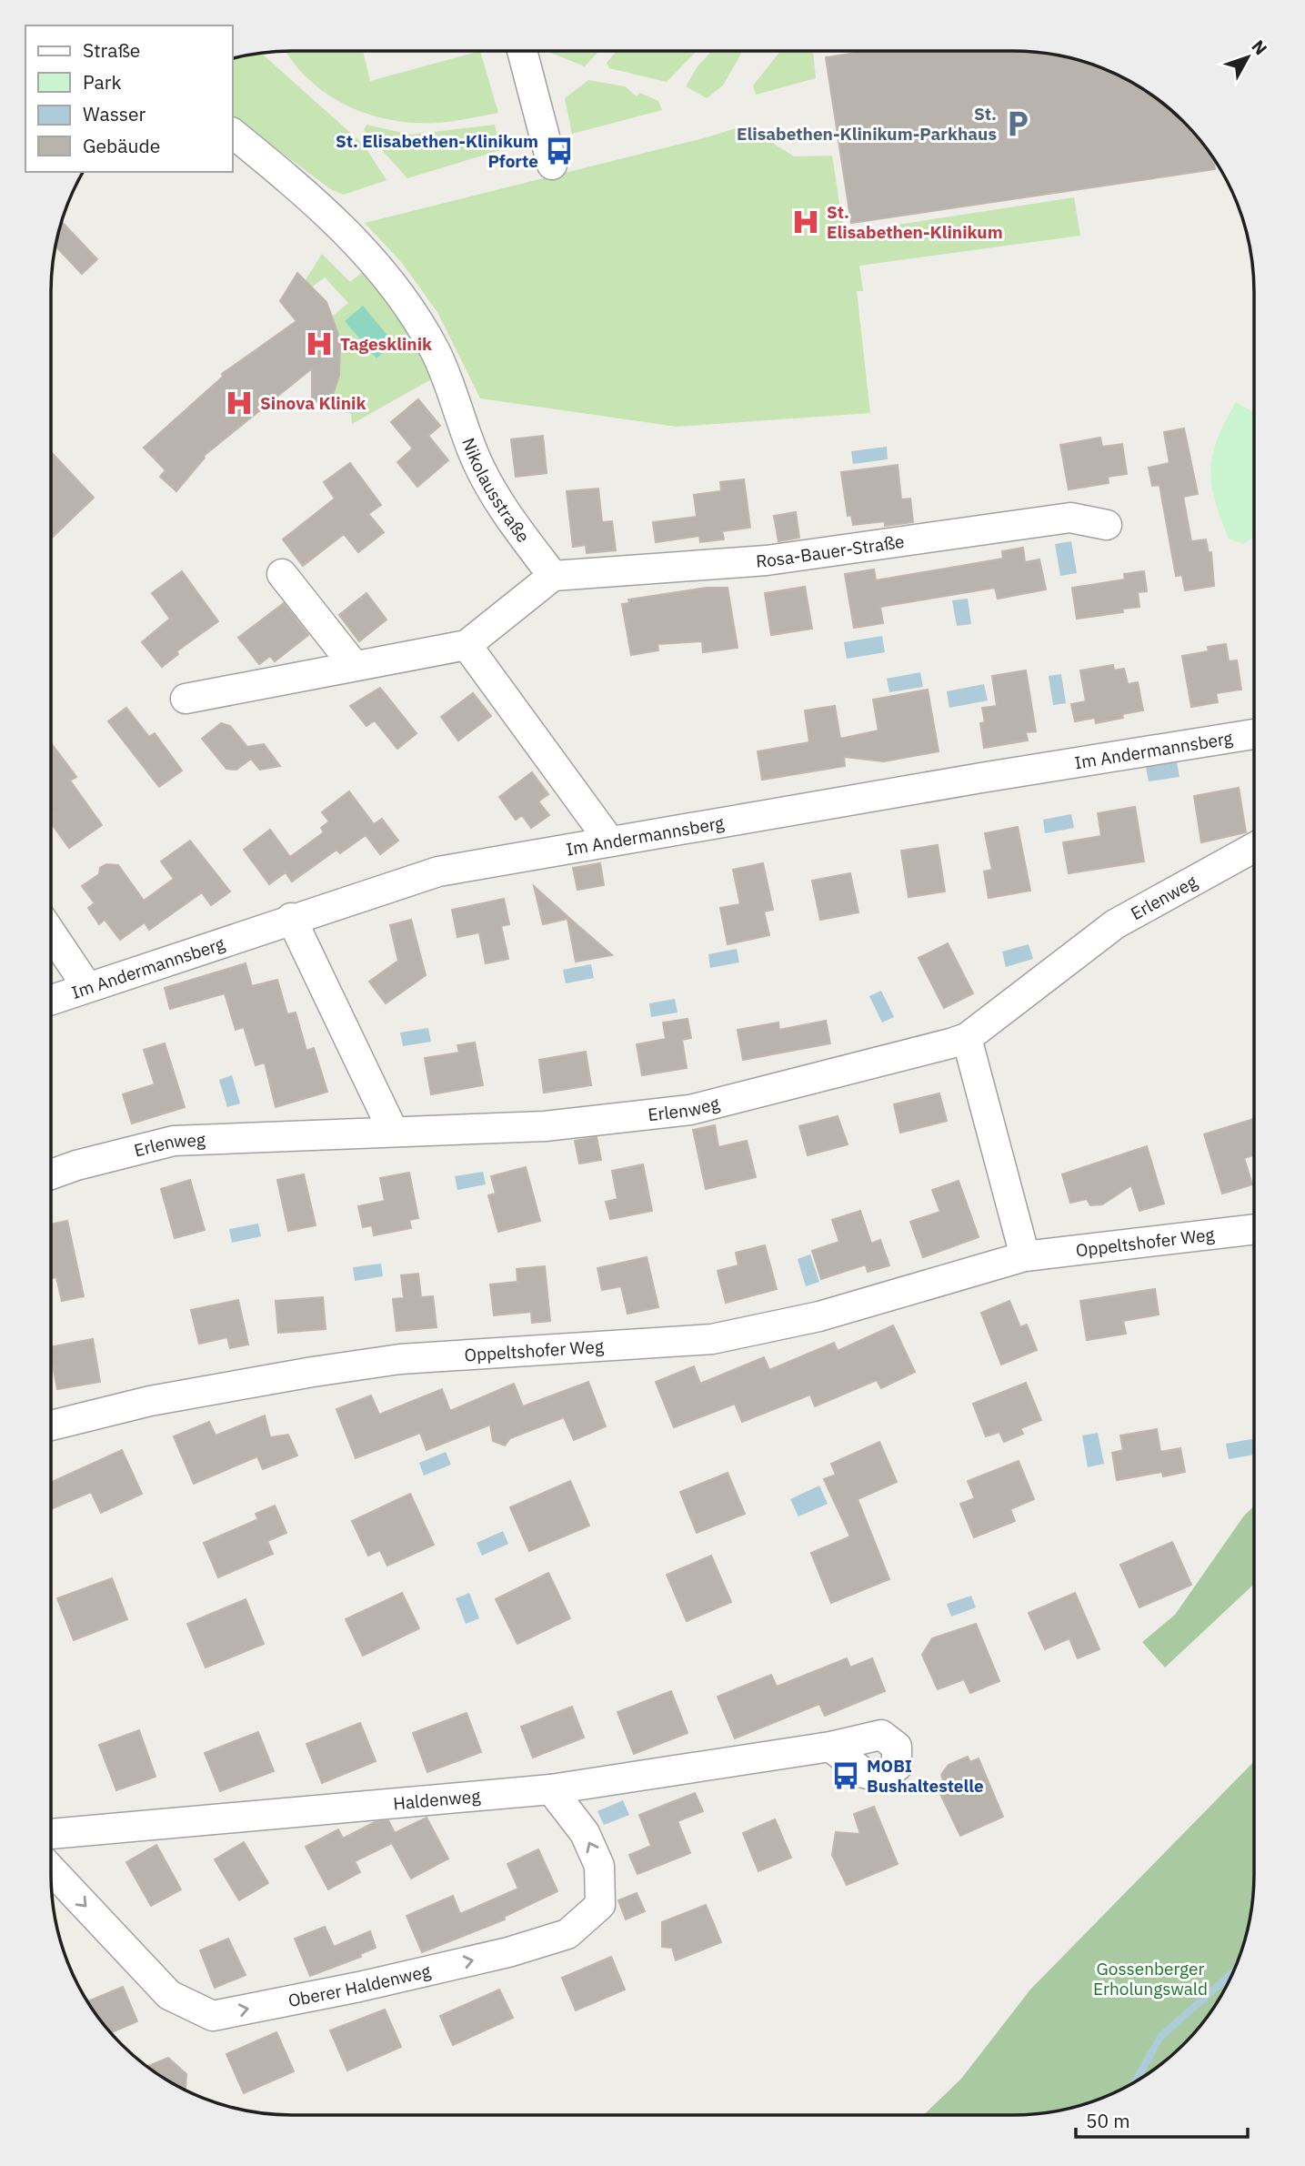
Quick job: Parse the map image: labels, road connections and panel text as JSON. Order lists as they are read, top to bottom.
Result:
{
  "streets": {
    "street": [
      "Nikolausstraße",
      "Rosa-Bauer-Straße",
      "Im Andermannsberg",
      "Erlenweg",
      "Oppeltshofer Weg",
      "Haldenweg",
      "Oberer Haldenweg"
    ]
  },
  "crossings": [
    ["Nikolausstraße", "Rosa-Bauer-Straße"],
    ["Haldenweg", "Oberer Haldenweg"]
  ],
  "parks": ["Gossenberger Erholungswald"],
  "places": {
    "parking": ["St. Elisabethen-Klinikum-Parkhaus"],
    "bus stop": ["St. Elisabethen-Klinikum Pforte", "MOBI Bushaltestelle"],
    "hospital": ["St. Elisabethen-Klinikum", "Tagesklinik", "Sinova Klinik"]
  },
  "legend": [
    "Straße",
    "Park",
    "Wasser",
    "Gebäude"
  ],
  "scale_bar": "50 m",
  "north": "top right"
}
